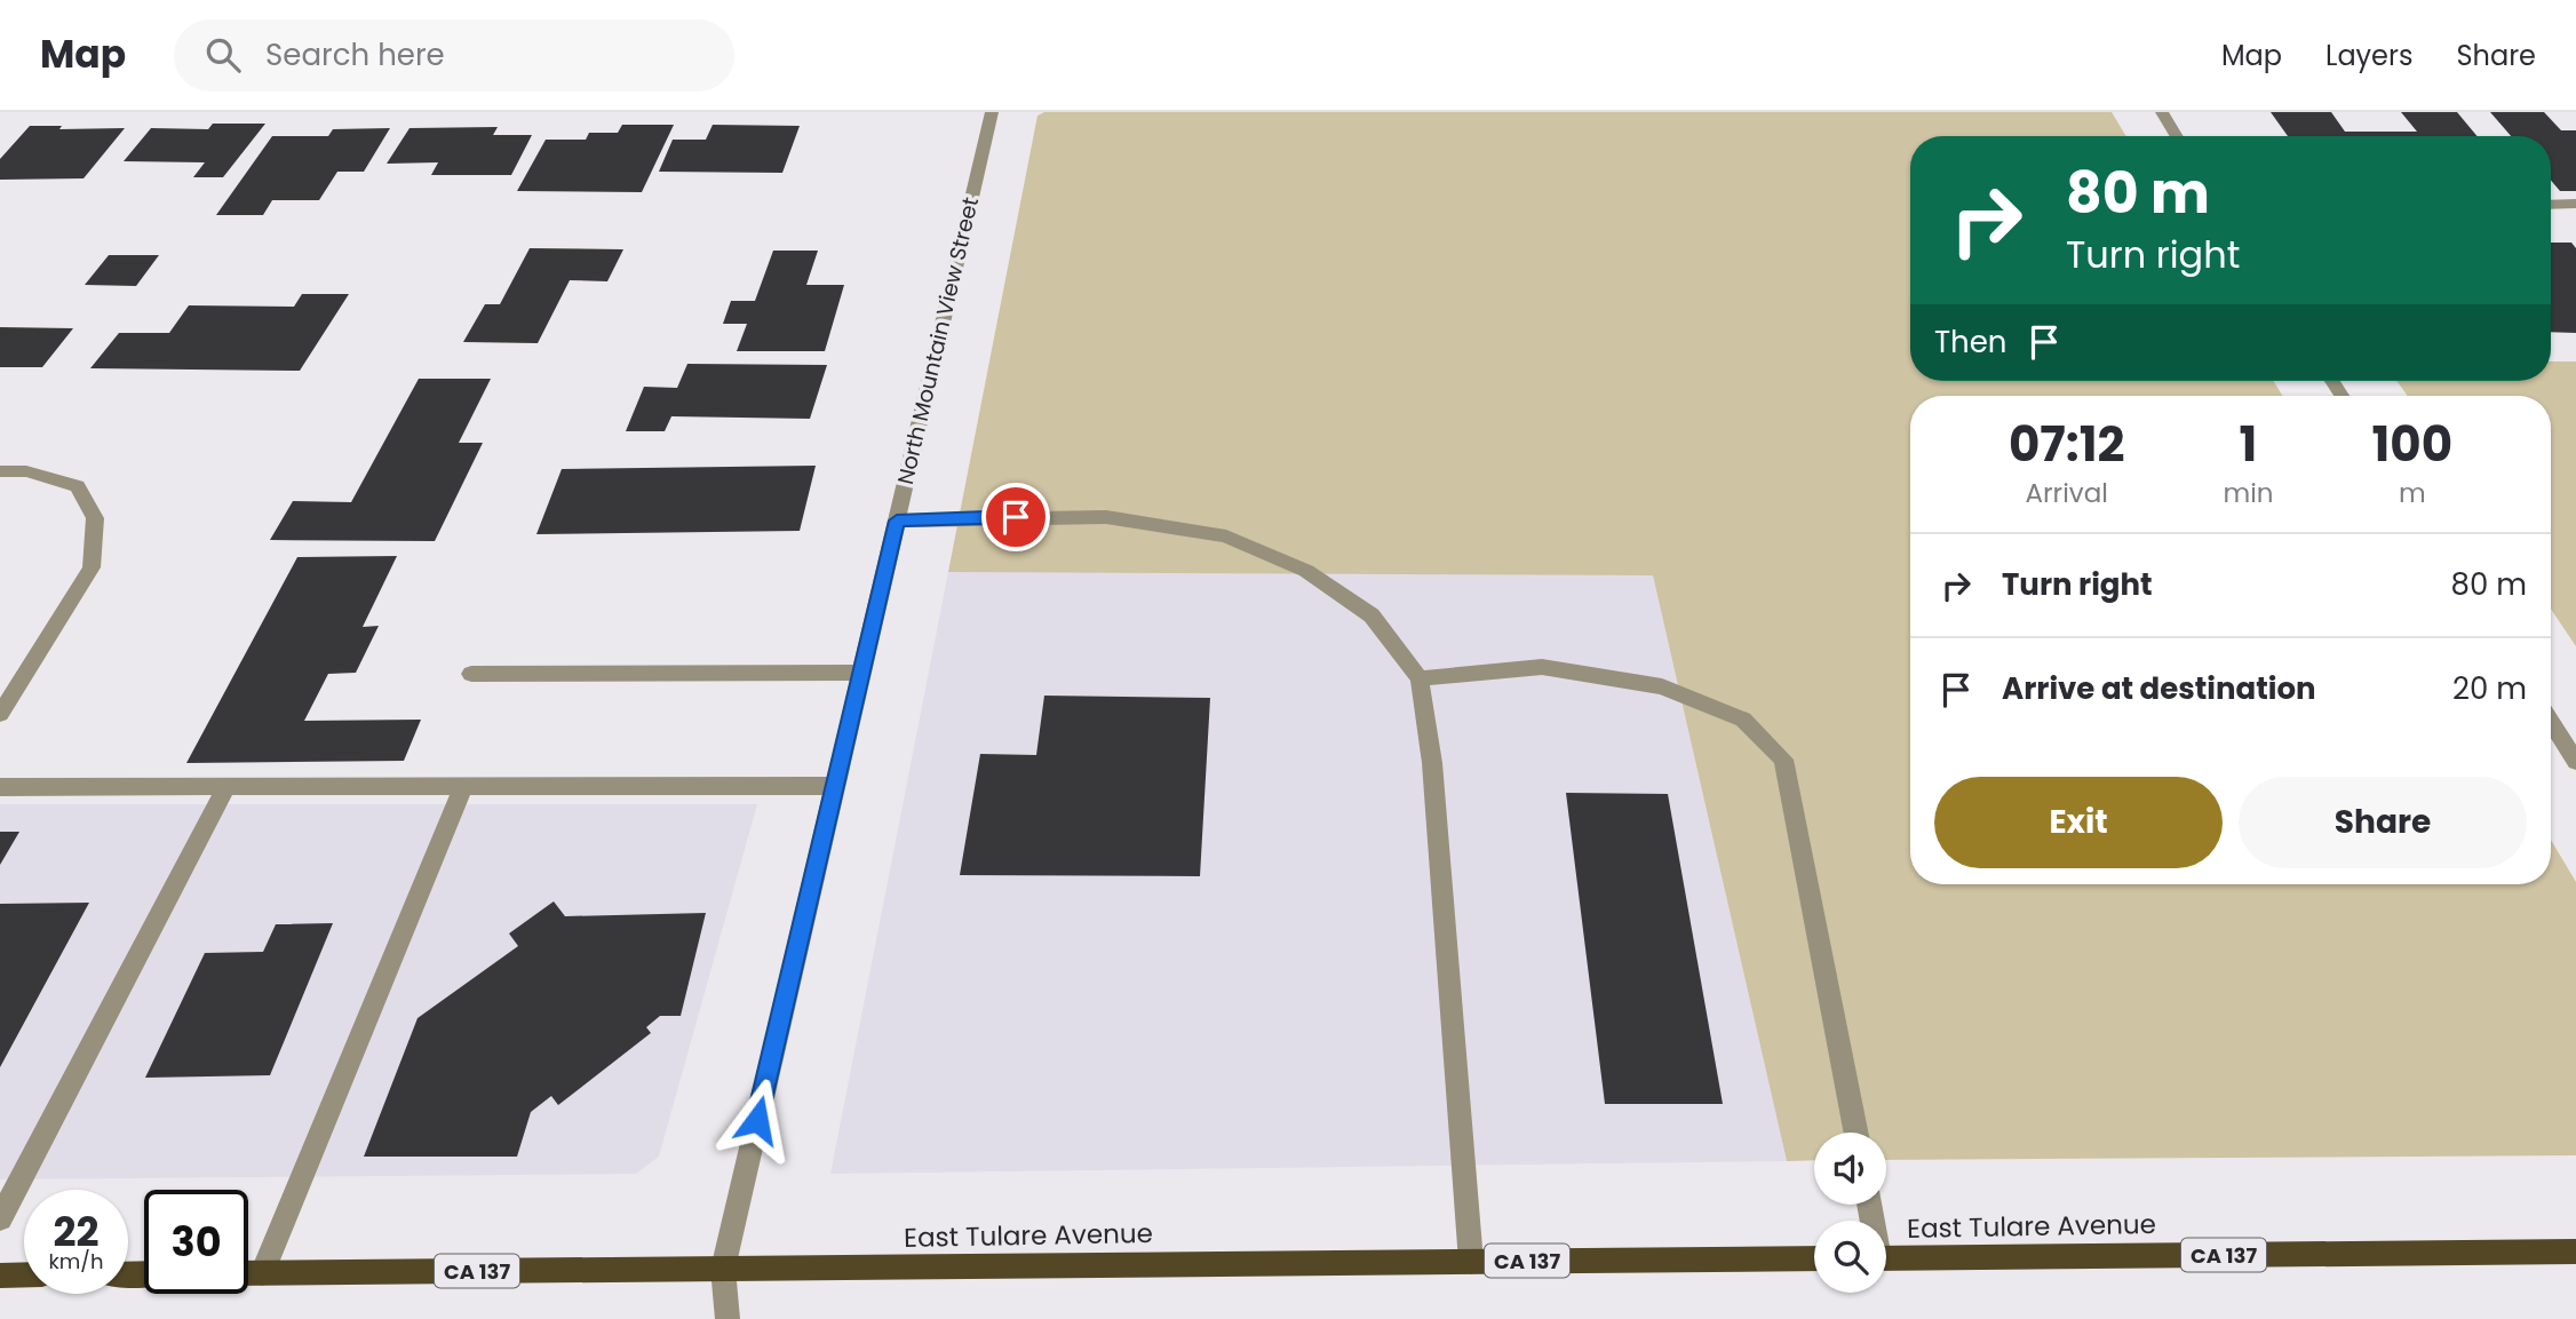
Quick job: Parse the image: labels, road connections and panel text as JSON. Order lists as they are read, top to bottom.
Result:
{
  "streets": {
    "main road": ["East Tulare Avenue", "CA 137"],
    "street": ["North Mountain View Street"]
  },
  "crossings": [
    ["North Mountain View Street", "East Tulare Avenue"]
  ],
  "page": {
    "header": "Map",
    "search": "Search here",
    "nav": ["Map", "Layers", "Share"],
    "turn": ["80 m", "Turn right"],
    "then": "Then",
    "eta": [
      "07:12",
      "Arrival",
      "1",
      "min",
      "100",
      "m"
    ],
    "list": [
      {
        "name": "Turn right",
        "value": "80 m"
      },
      {
        "name": "Arrive at destination",
        "value": "20 m"
      }
    ],
    "buttons": ["Exit", "Share"],
    "speed": "22 km/h",
    "limit": "30"
  }
}
